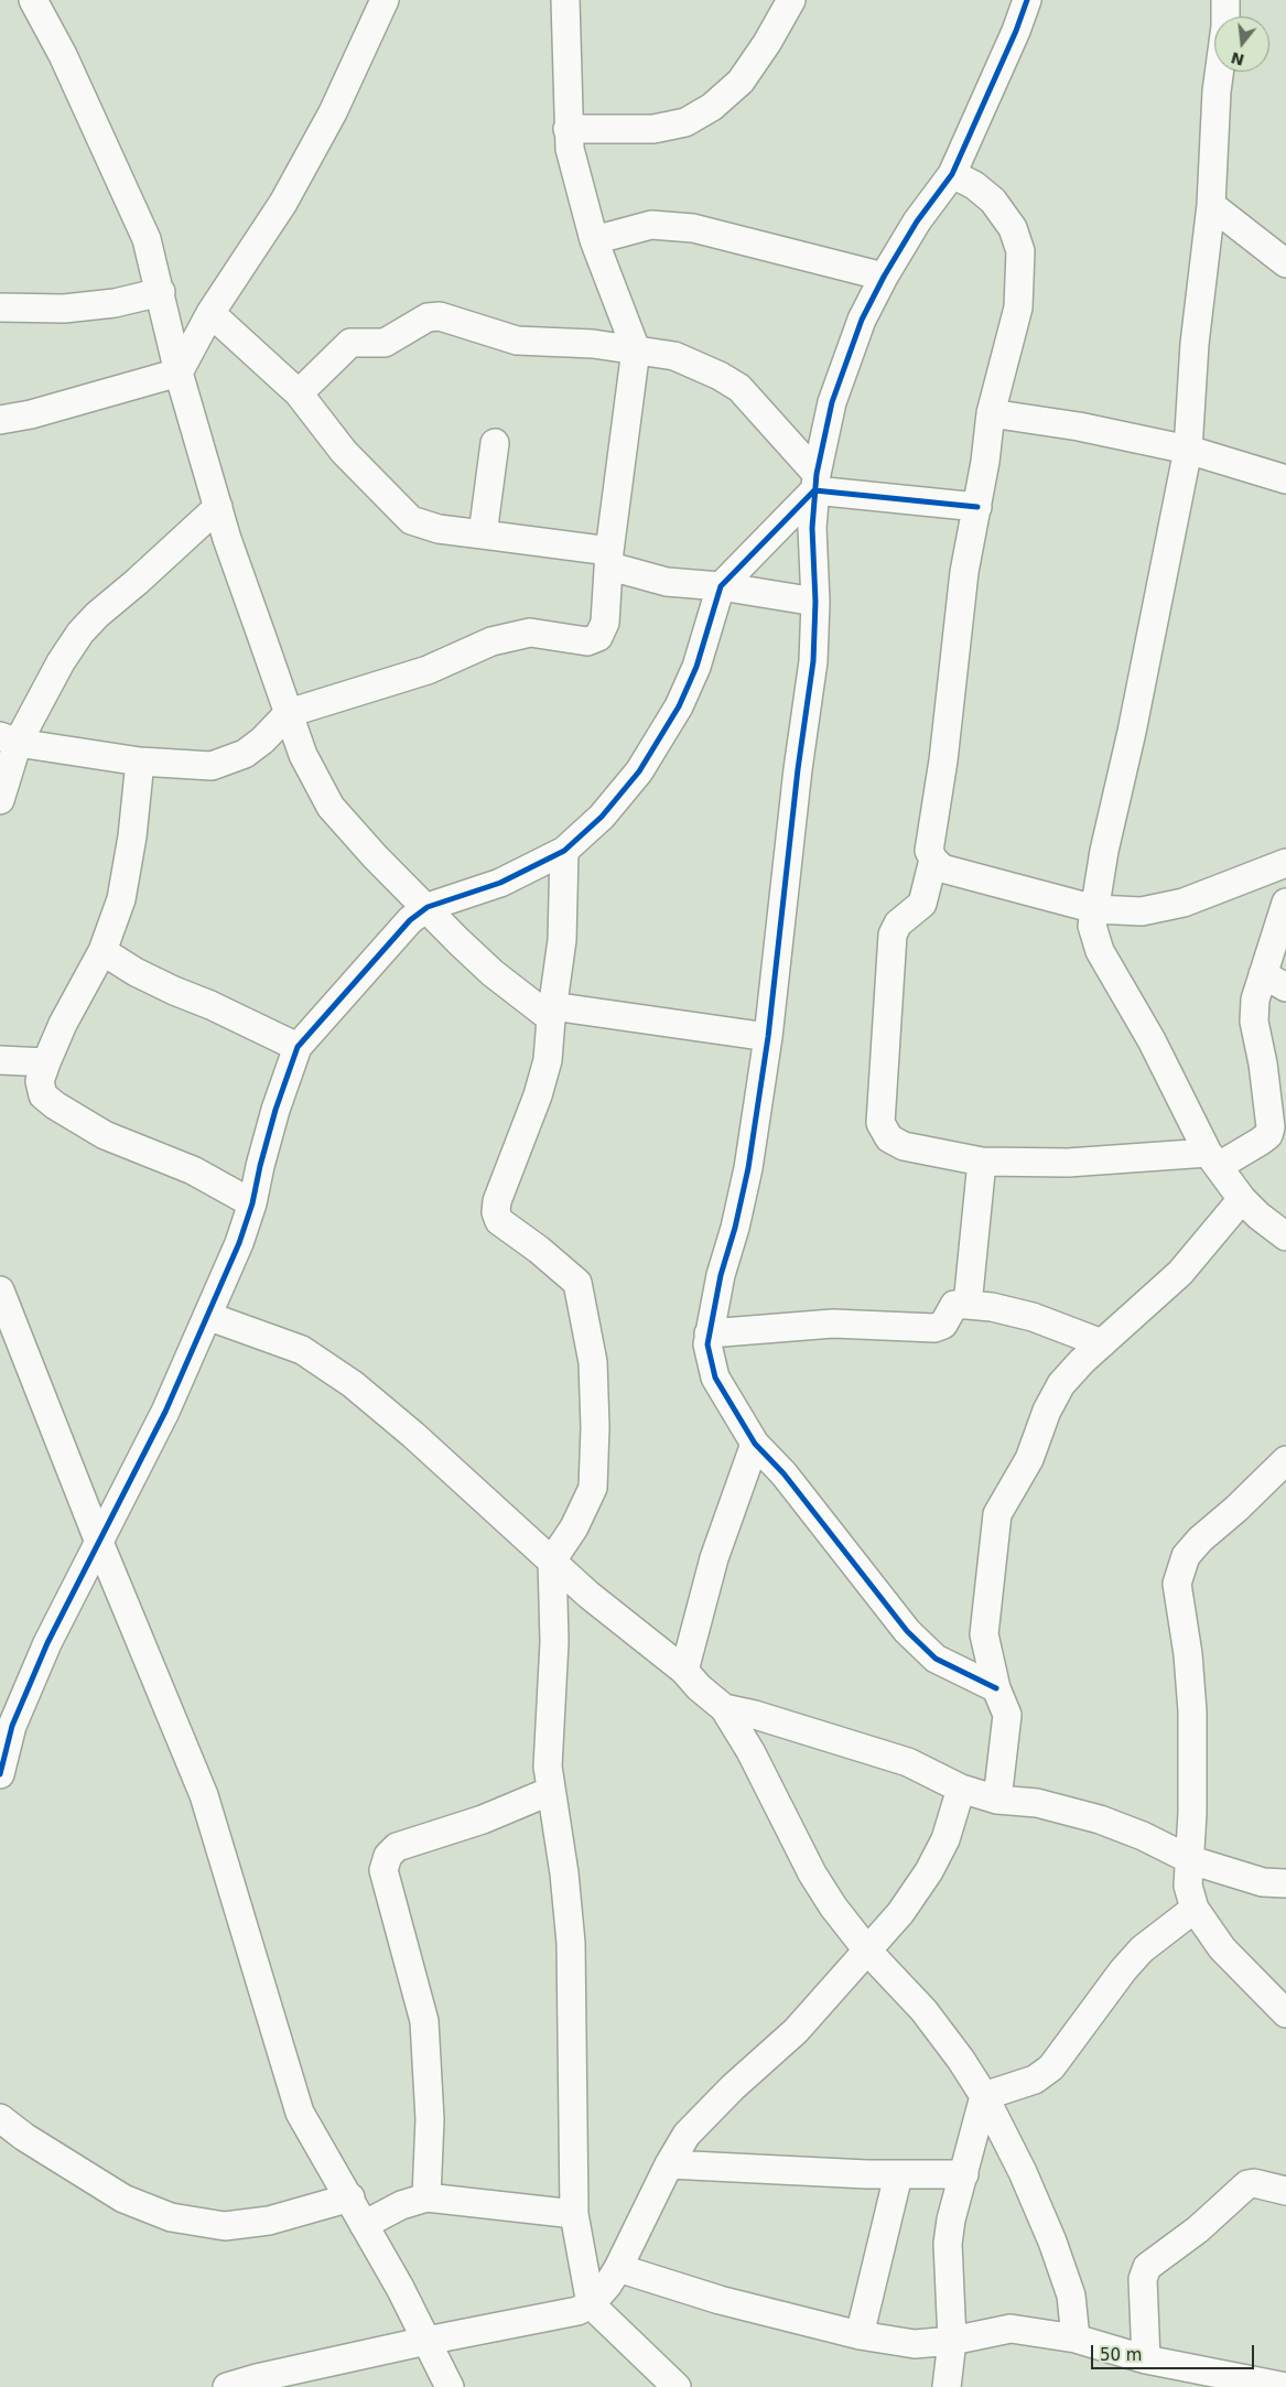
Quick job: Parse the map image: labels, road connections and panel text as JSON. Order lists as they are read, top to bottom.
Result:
{
  "scale_bar": "50 m",
  "north": "bottom"
}
